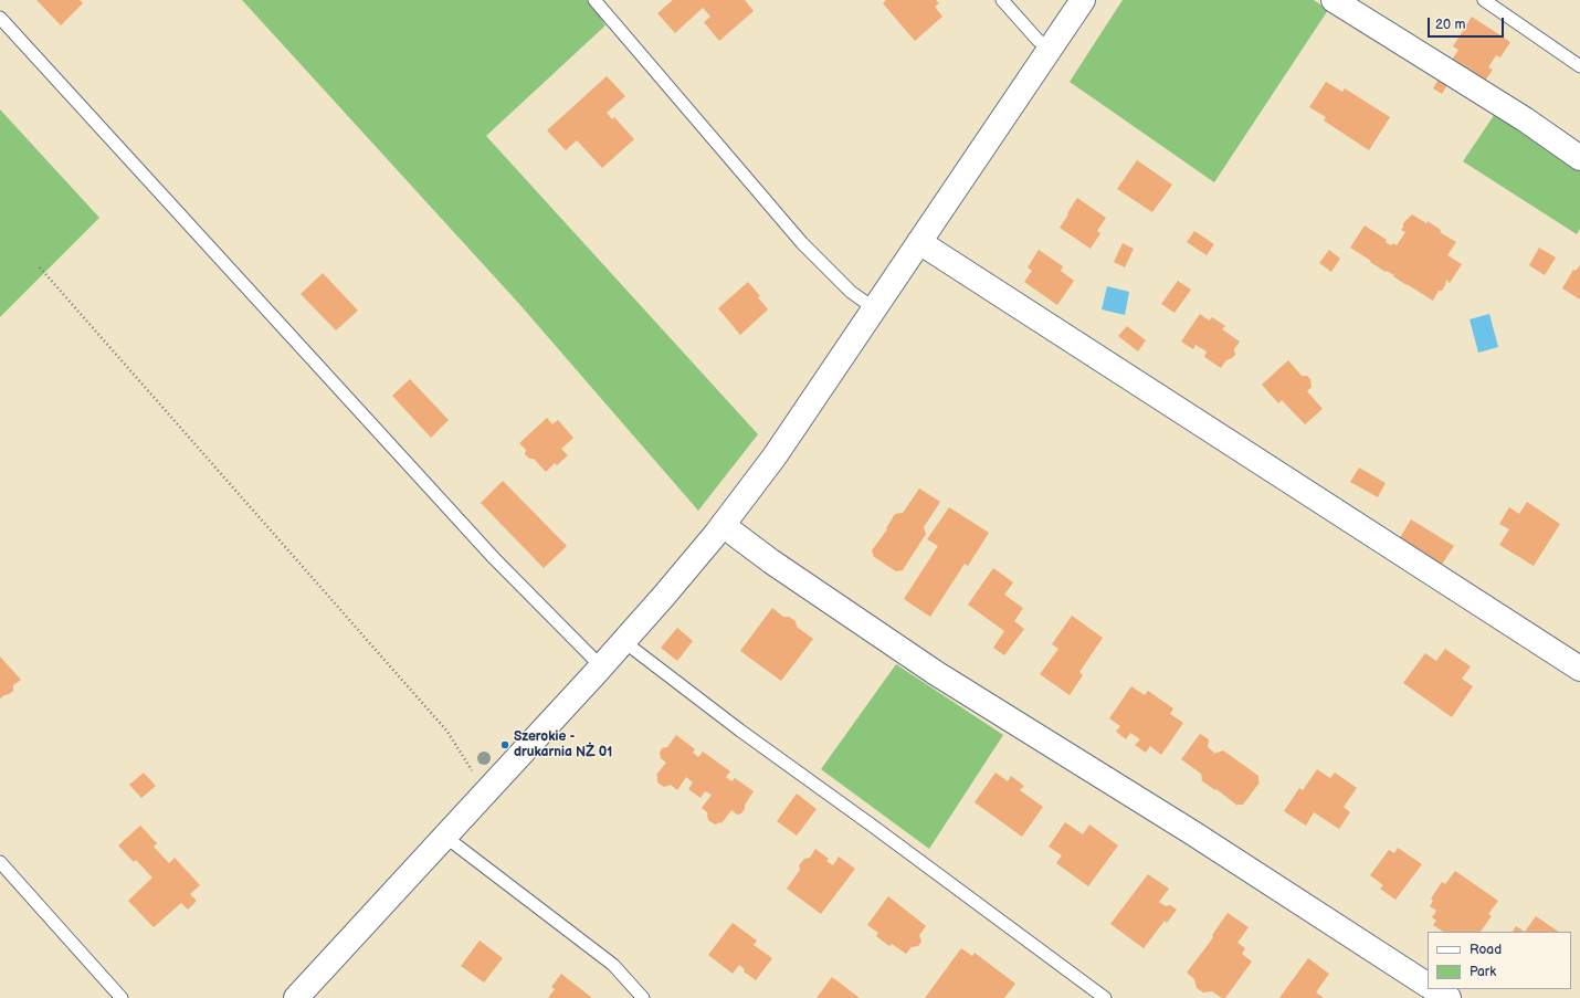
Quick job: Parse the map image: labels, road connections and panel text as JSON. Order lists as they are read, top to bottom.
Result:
{
  "places": ["Szerokie - drukarnia NŻ 01"],
  "legend": ["Road", "Park"],
  "scale_bar": "20 m"
}
